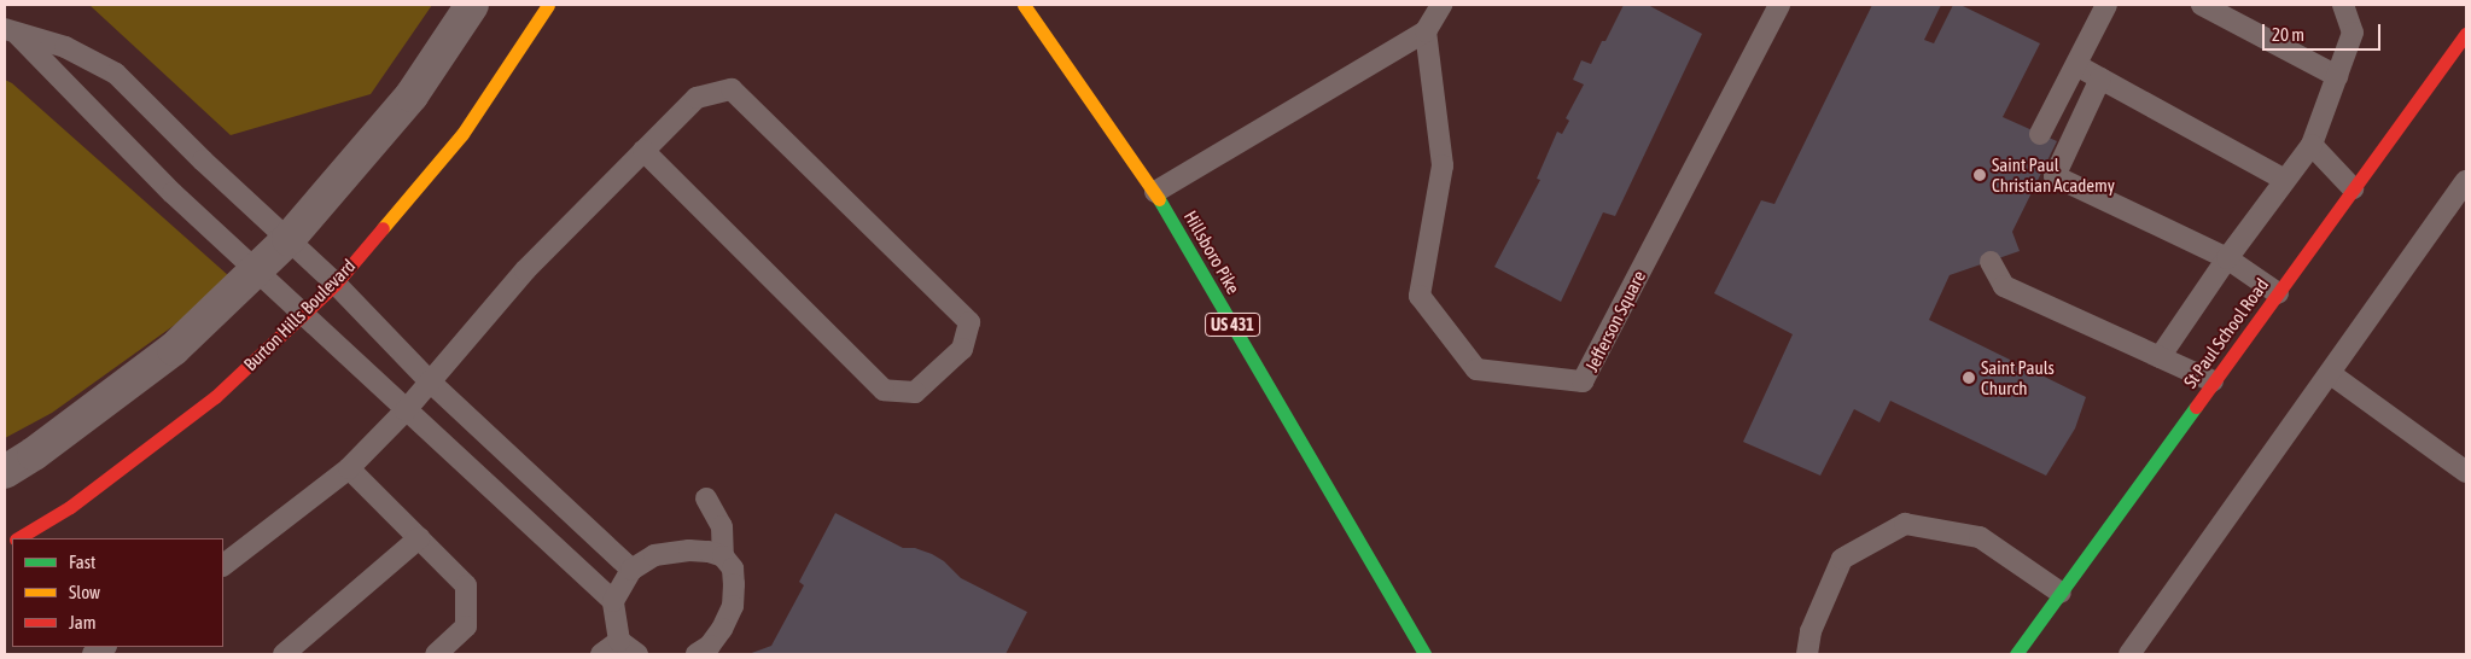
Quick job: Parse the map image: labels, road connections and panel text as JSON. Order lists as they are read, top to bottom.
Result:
{
  "streets": {
    "street": [
      "Hillsboro Pike",
      "Burton Hills Boulevard",
      "US 431",
      "St Paul School Road"
    ],
    "lane": ["Jefferson Square"]
  },
  "places": ["Saint Paul Christian Academy", "Saint Pauls Church"],
  "legend": ["Fast", "Slow", "Jam"],
  "scale_bar": "20 m"
}
